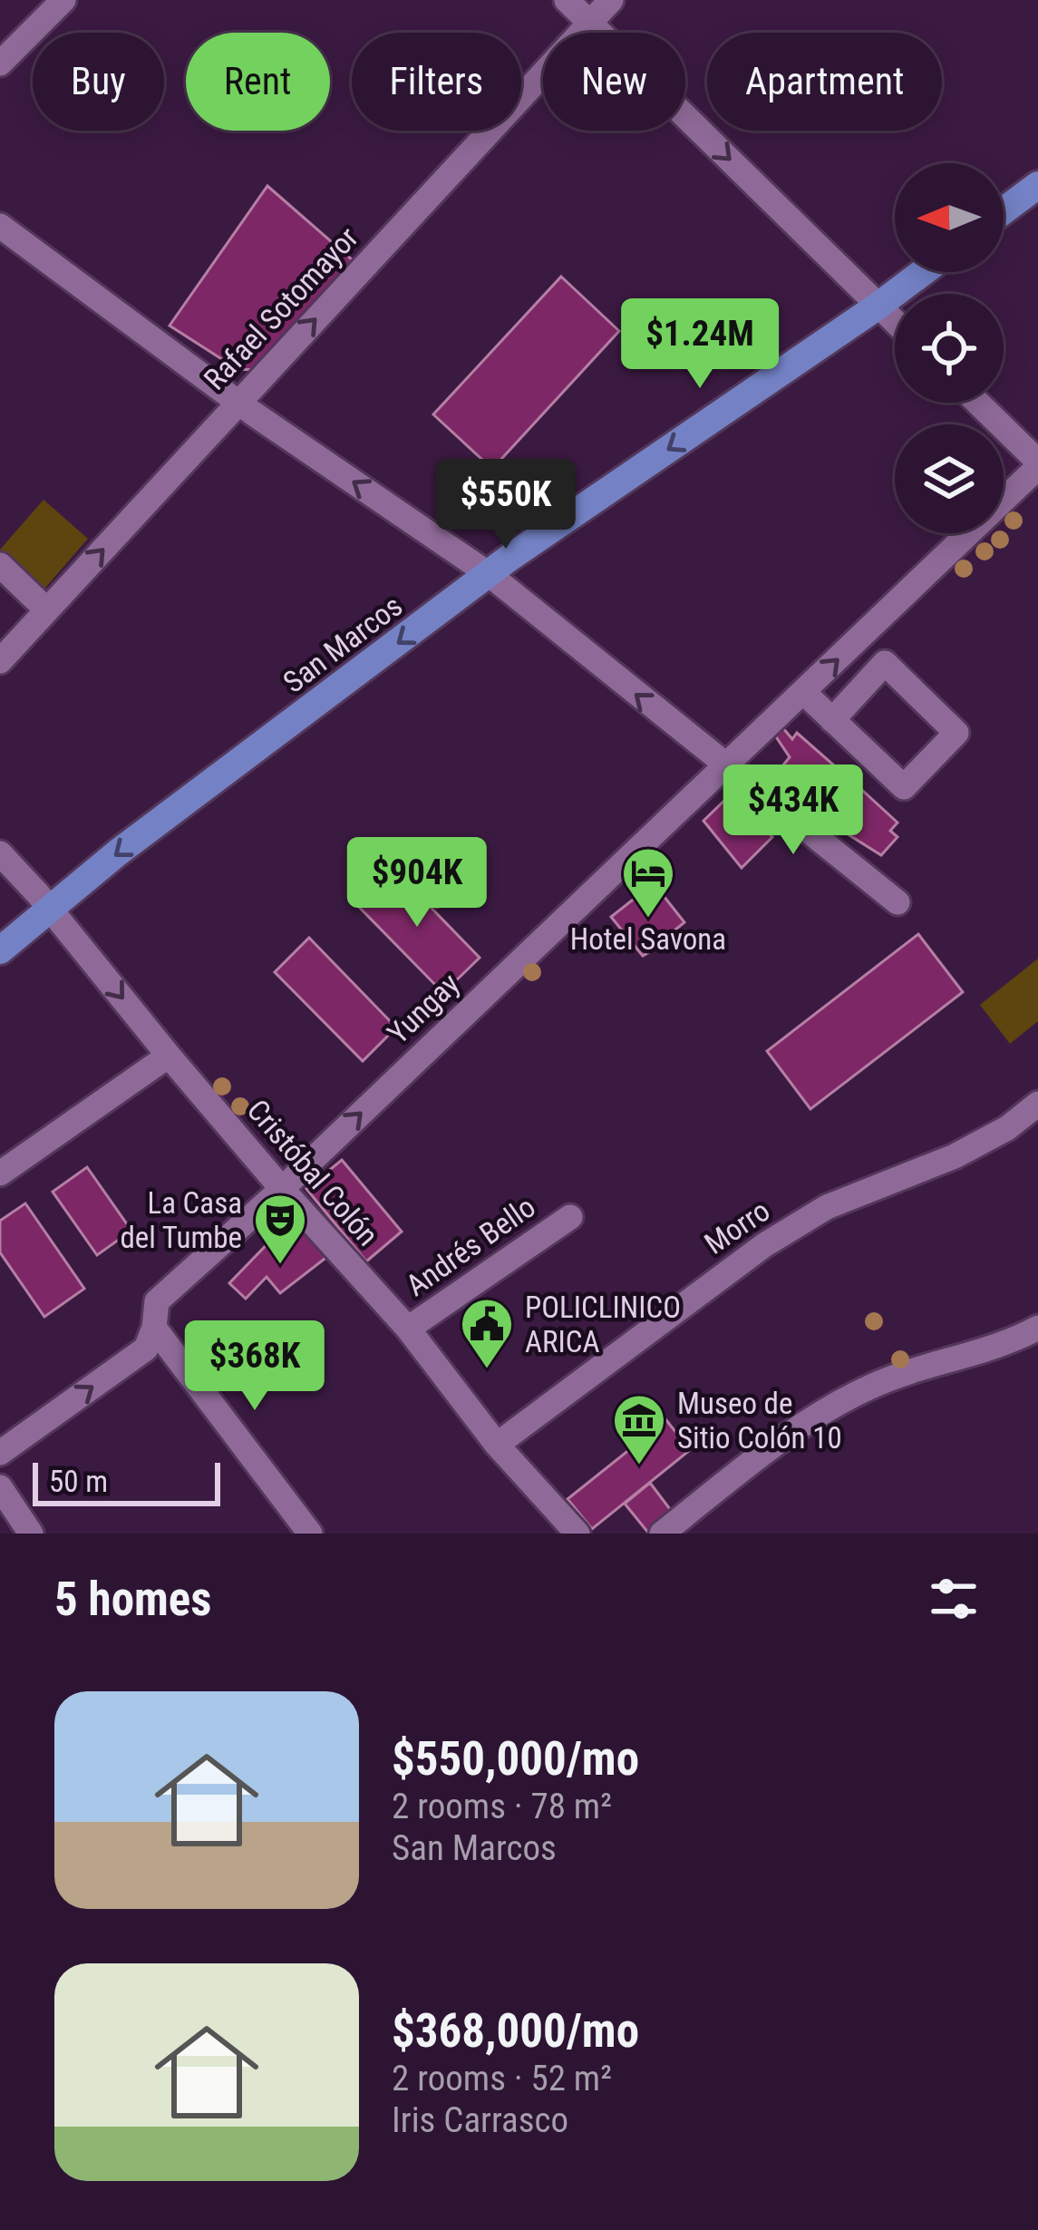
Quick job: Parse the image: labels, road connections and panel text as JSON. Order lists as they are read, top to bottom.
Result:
{
  "streets": {
    "main road": ["San Marcos"],
    "street": [
      "Rafael Sotomayor",
      "Yungay",
      "Cristóbal Colón",
      "Morro",
      "Andrés Bello"
    ]
  },
  "crossings": [
    ["San Marcos", "Cristóbal Colón"],
    ["Yungay", "Cristóbal Colón"],
    ["Cristóbal Colón", "Morro"],
    ["Cristóbal Colón", "Andrés Bello"]
  ],
  "one_way": ["Rafael Sotomayor", "San Marcos", "Yungay"],
  "places": {
    "hotel": ["Hotel Savona"],
    "theatre": ["La Casa del Tumbe"],
    "public building": ["POLICLINICO ARICA"],
    "museum": ["Museo de Sitio Colón 10"]
  },
  "scale_bar": "50 m",
  "north": "left",
  "page": {
    "chip": [
      "Buy",
      "Rent",
      "Filters",
      "New",
      "Apartment"
    ],
    "price": [
      "$1.24M",
      "$550K",
      "$434K",
      "$904K",
      "$368K"
    ],
    "scale": "50 m",
    "heading": "5 homes",
    "list": [
      {
        "name": "$550,000/mo",
        "note": "2 rooms · 78 m² · San Marcos"
      },
      {
        "name": "$368,000/mo",
        "note": "2 rooms · 52 m² · Iris Carrasco"
      }
    ]
  }
}
